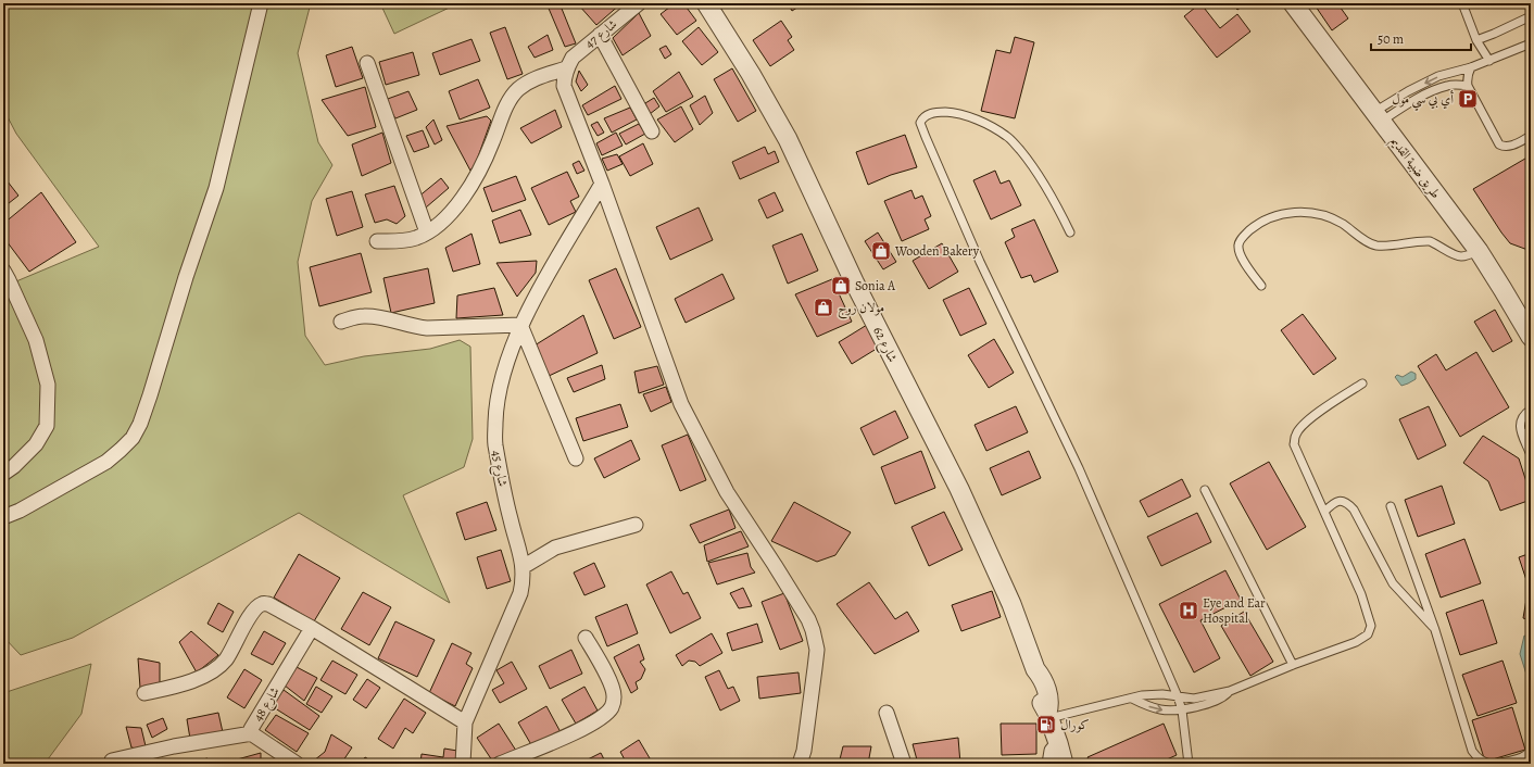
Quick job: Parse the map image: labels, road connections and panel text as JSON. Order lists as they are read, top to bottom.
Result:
{
  "streets": {
    "street": [
      "شارع 47",
      "طريق ضبية القديم",
      "شارع 62",
      "شارع 45",
      "شارع 48"
    ]
  },
  "places": {
    "parking": ["أي بي سي مول"],
    "shop": ["Wooden Bakery", "Sonia A", "مولان روج"],
    "hospital": ["Eye and Ear Hospital"],
    "fuel station": ["كورال"]
  },
  "scale_bar": "50 m"
}
